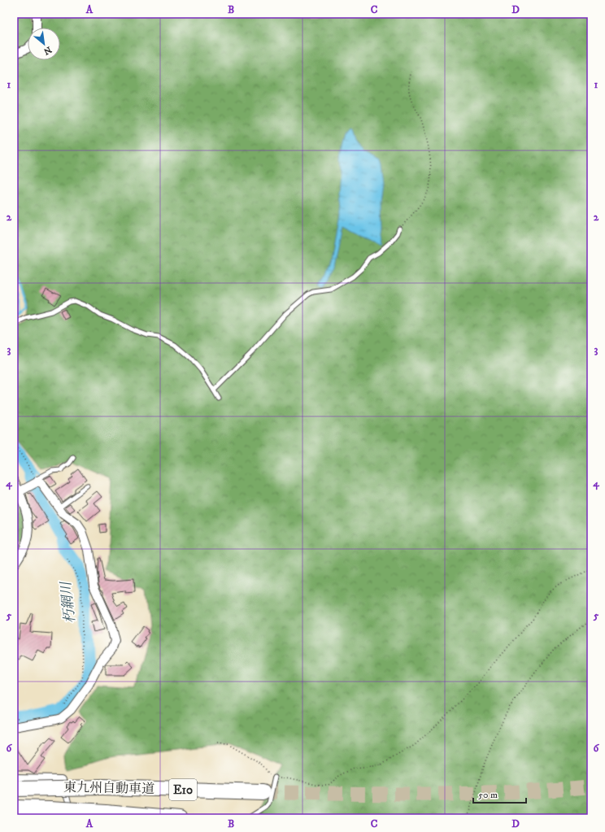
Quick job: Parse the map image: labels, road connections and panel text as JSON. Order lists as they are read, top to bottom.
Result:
{
  "streets": {
    "highway": ["東九州自動車道", "E10"]
  },
  "water": ["朽網川"],
  "scale_bar": "50 m",
  "north": "bottom right",
  "grid": {
    "columns": [
      "A",
      "B",
      "C",
      "D"
    ],
    "rows": [
      "1",
      "2",
      "3",
      "4",
      "5",
      "6"
    ]
  }
}
